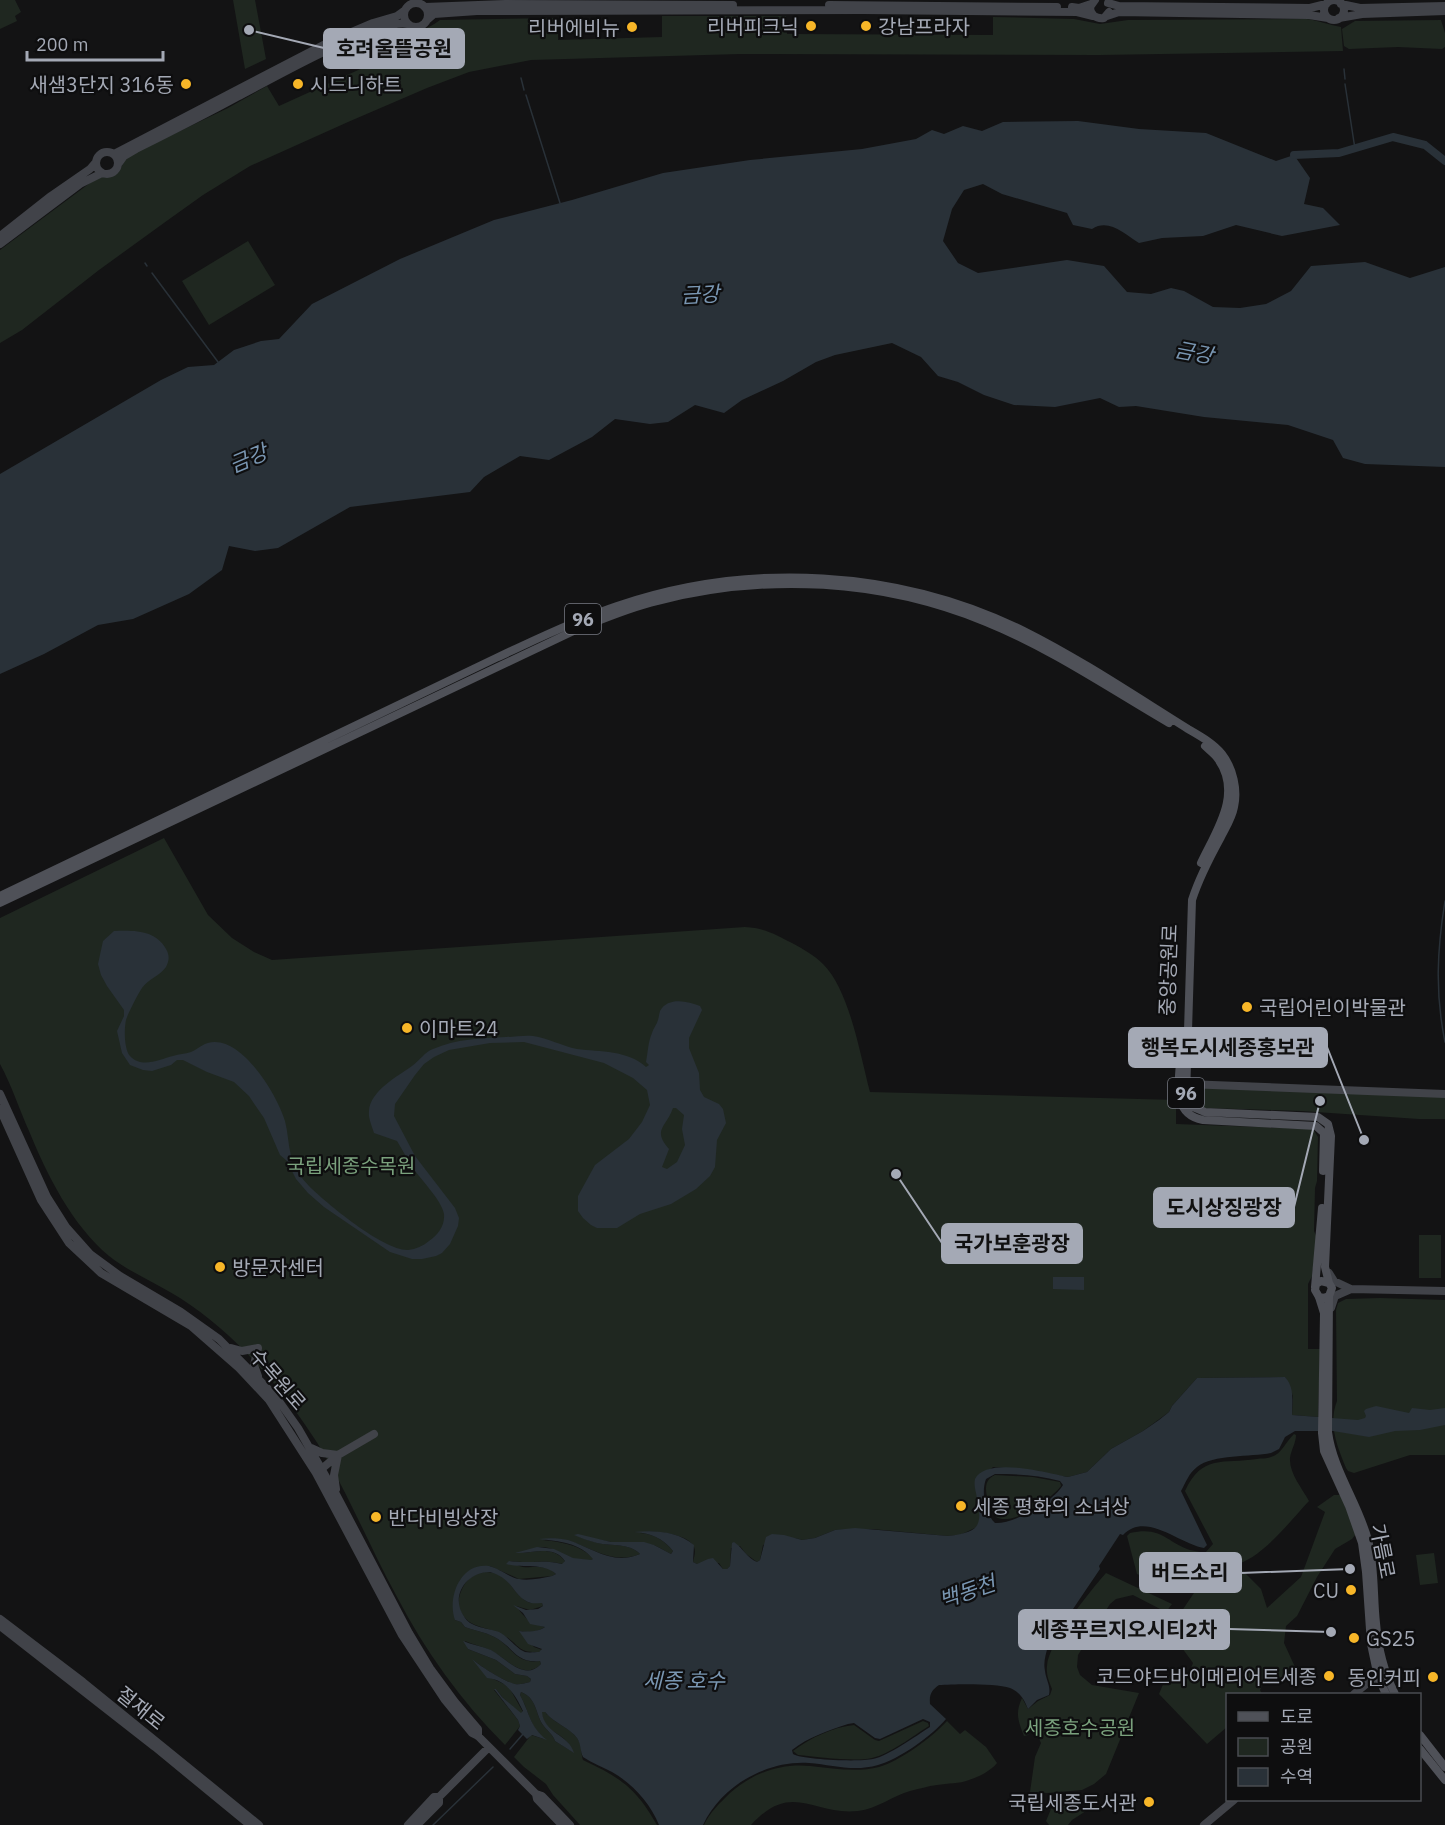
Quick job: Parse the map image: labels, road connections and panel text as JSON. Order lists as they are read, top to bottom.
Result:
{
  "streets": {
    "main road": ["96", "중앙공원로", "가름로"],
    "street": ["수목원로", "절재로"]
  },
  "crossings": [
    ["96", "중앙공원로"],
    ["96", "가름로"]
  ],
  "water": ["금강", "백동천", "세종 호수"],
  "parks": ["국립세종수목원", "세종호수공원"],
  "places": [
    "리버피크닉",
    "강남프라자",
    "리버에비뉴",
    "호려울뜰공원",
    "새샘3단지 316동",
    "시드니하트",
    "국립어린이박물관",
    "이마트24",
    "도시상징광장",
    "행복도시세종홍보관",
    "국가보훈광장",
    "방문자센터",
    "세종 평화의 소녀상",
    "반다비빙상장",
    "버드소리",
    "CU",
    "세종푸르지오시티2차",
    "GS25",
    "코드야드바이메리어트세종",
    "동인커피",
    "국립세종도서관"
  ],
  "legend": ["도로", "공원", "수역"],
  "scale_bar": "200 m"
}
